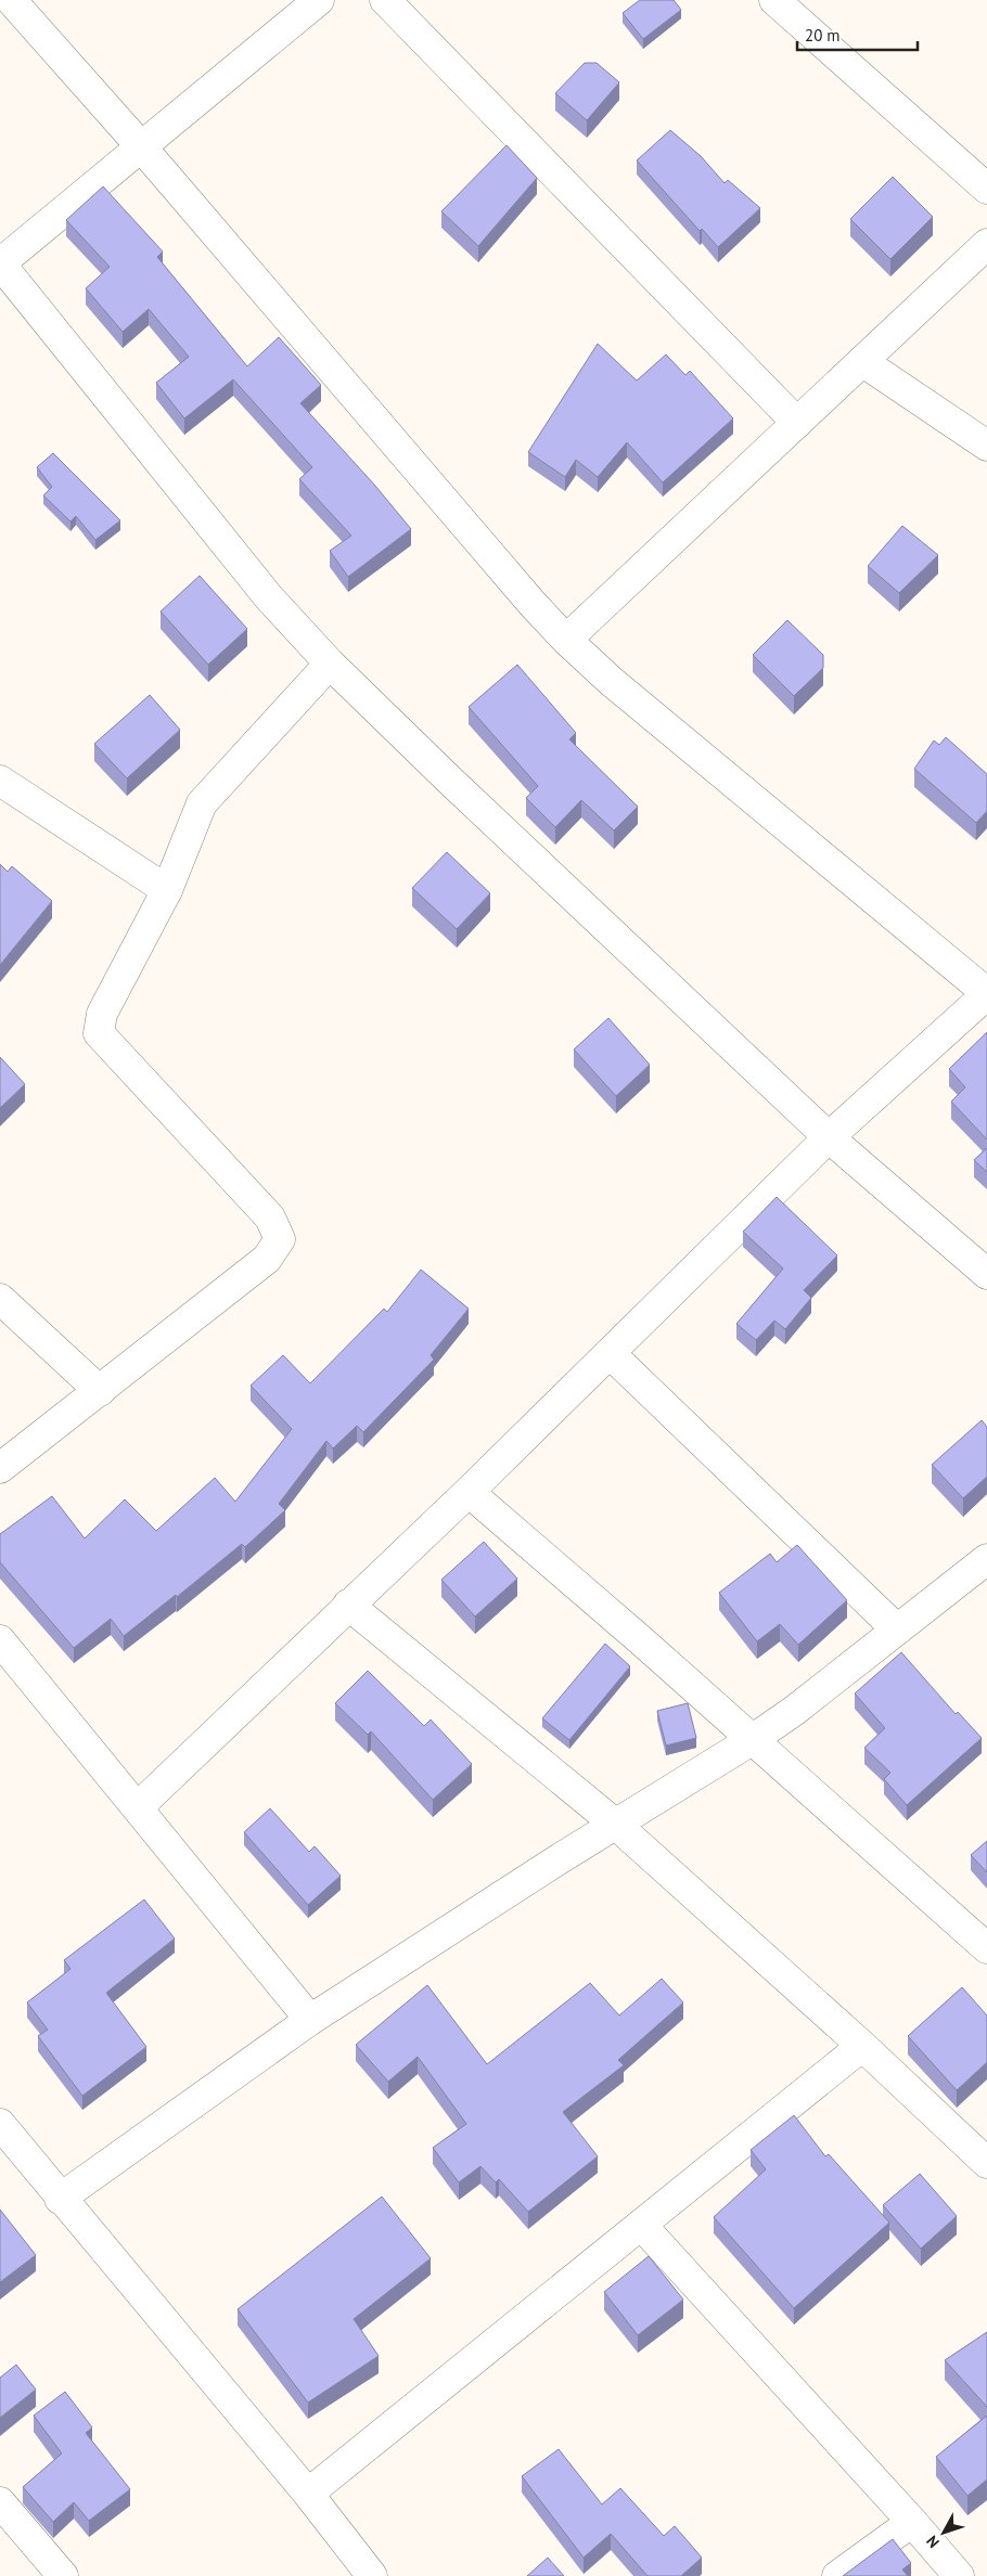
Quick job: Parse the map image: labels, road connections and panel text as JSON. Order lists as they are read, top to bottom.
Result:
{
  "scale_bar": "20 m",
  "north": "bottom left"
}
